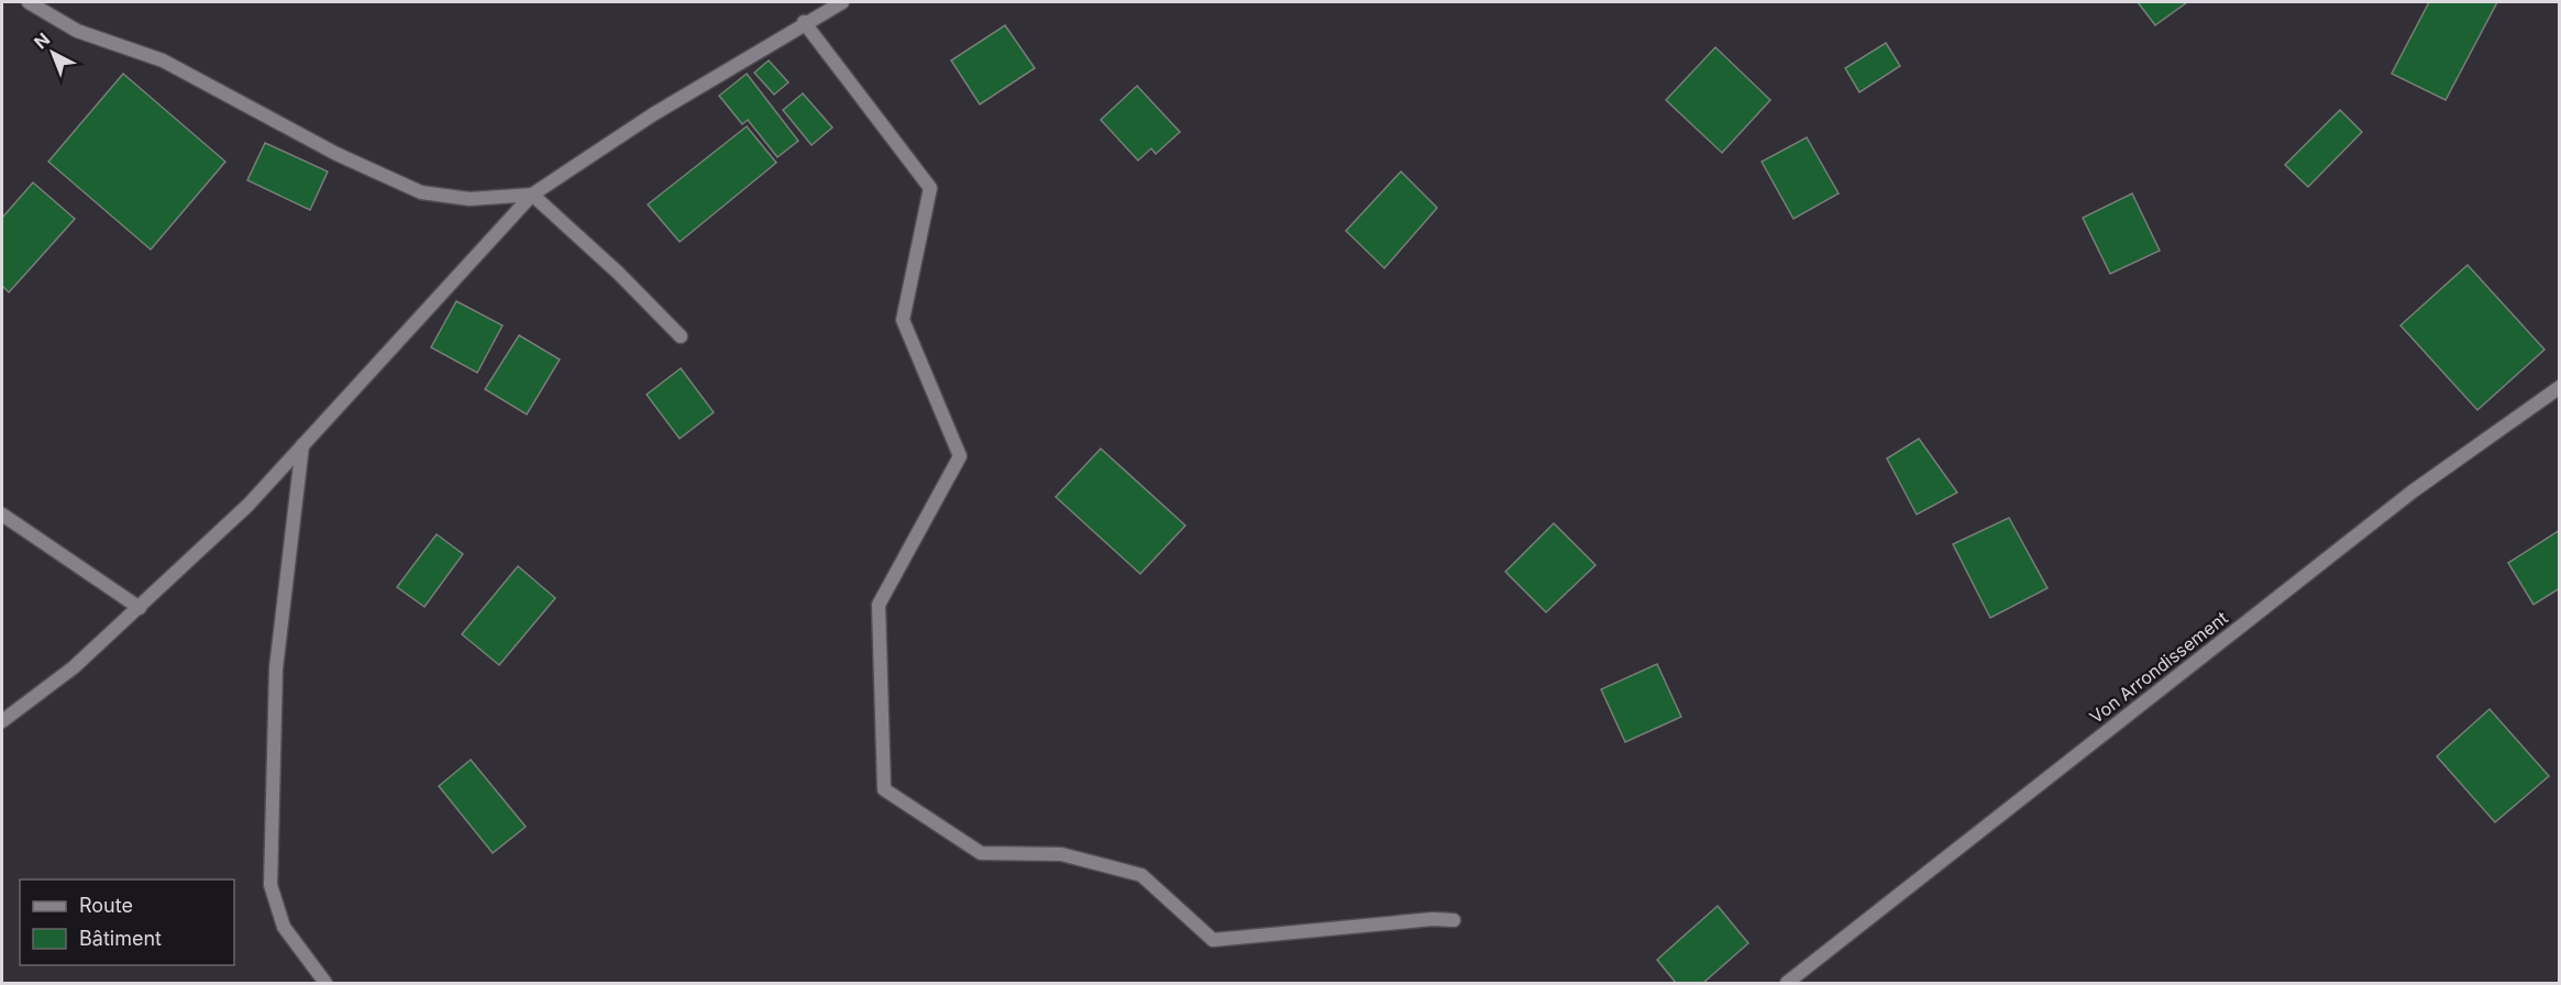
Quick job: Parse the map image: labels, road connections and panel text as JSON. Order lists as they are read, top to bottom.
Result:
{
  "streets": {
    "street": ["Von Arrondissement"]
  },
  "legend": ["Route", "Bâtiment"],
  "north": "top left"
}
